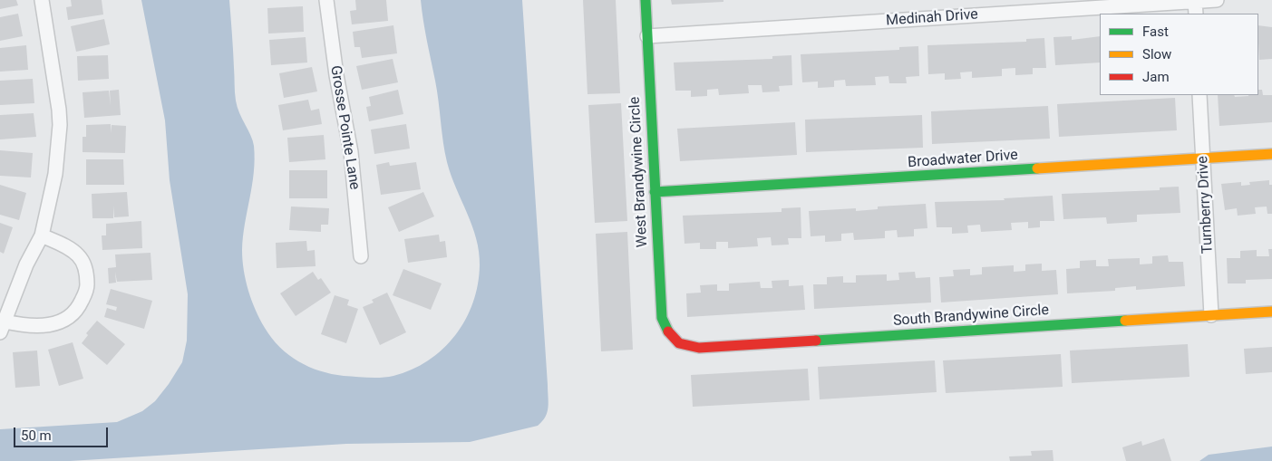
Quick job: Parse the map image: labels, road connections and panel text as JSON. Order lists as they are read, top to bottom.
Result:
{
  "streets": {
    "street": [
      "Medinah Drive",
      "Grosse Pointe Lane",
      "Broadwater Drive",
      "West Brandywine Circle",
      "Turnberry Drive",
      "South Brandywine Circle"
    ]
  },
  "crossings": [
    ["Medinah Drive", "West Brandywine Circle"],
    ["Broadwater Drive", "West Brandywine Circle"],
    ["Broadwater Drive", "Turnberry Drive"],
    ["West Brandywine Circle", "South Brandywine Circle"],
    ["Turnberry Drive", "South Brandywine Circle"]
  ],
  "legend": ["Fast", "Slow", "Jam"],
  "scale_bar": "50 m"
}
